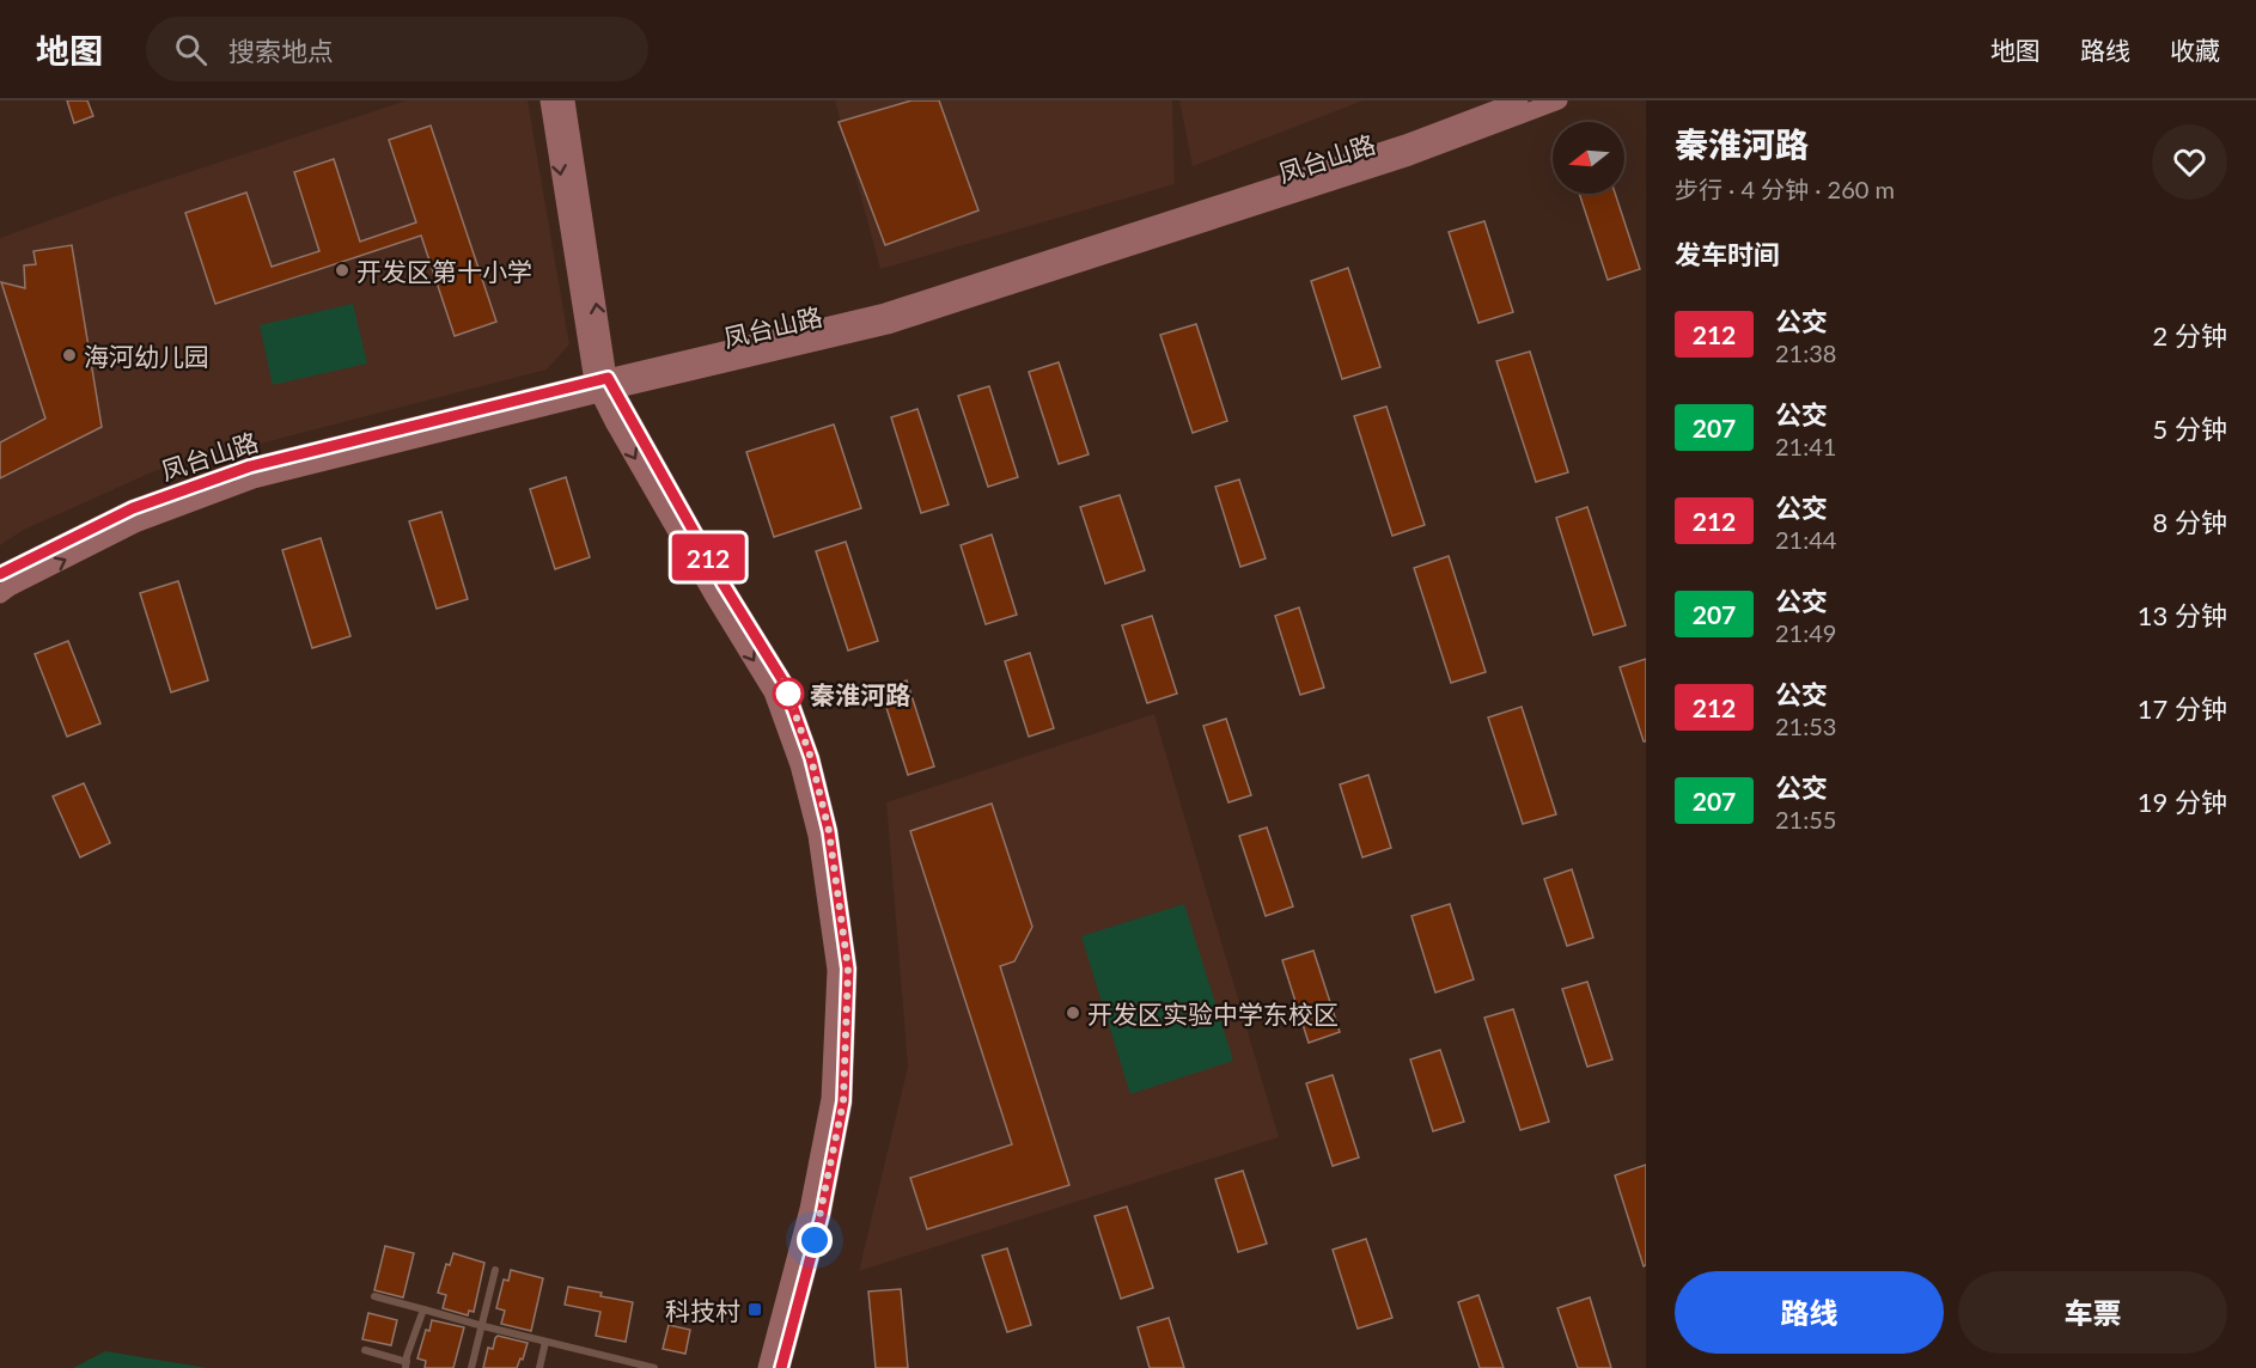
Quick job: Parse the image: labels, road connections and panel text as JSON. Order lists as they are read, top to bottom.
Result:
{
  "streets": {
    "street": ["凤台山路"]
  },
  "places": {
    "other": [
      "开发区第十小学",
      "海河幼儿园",
      "秦淮河路",
      "开发区实验中学东校区"
    ],
    "transit": ["科技村"]
  },
  "lines": ["bus line 212"],
  "north": "left",
  "page": {
    "header": "地图",
    "search": "搜索地点",
    "nav": ["地图", "路线", "收藏"],
    "on_map": "212",
    "heading": [
      ["秦淮河路", "步行 · 4 分钟 · 260 m"],
      "发车时间"
    ],
    "list": [
      {
        "mark": "212",
        "name": "公交",
        "note": "21:38",
        "value": "2 分钟"
      },
      {
        "mark": "207",
        "name": "公交",
        "note": "21:41",
        "value": "5 分钟"
      },
      {
        "mark": "212",
        "name": "公交",
        "note": "21:44",
        "value": "8 分钟"
      },
      {
        "mark": "207",
        "name": "公交",
        "note": "21:49",
        "value": "13 分钟"
      },
      {
        "mark": "212",
        "name": "公交",
        "note": "21:53",
        "value": "17 分钟"
      },
      {
        "mark": "207",
        "name": "公交",
        "note": "21:55",
        "value": "19 分钟"
      }
    ],
    "buttons": ["路线", "车票"]
  }
}
